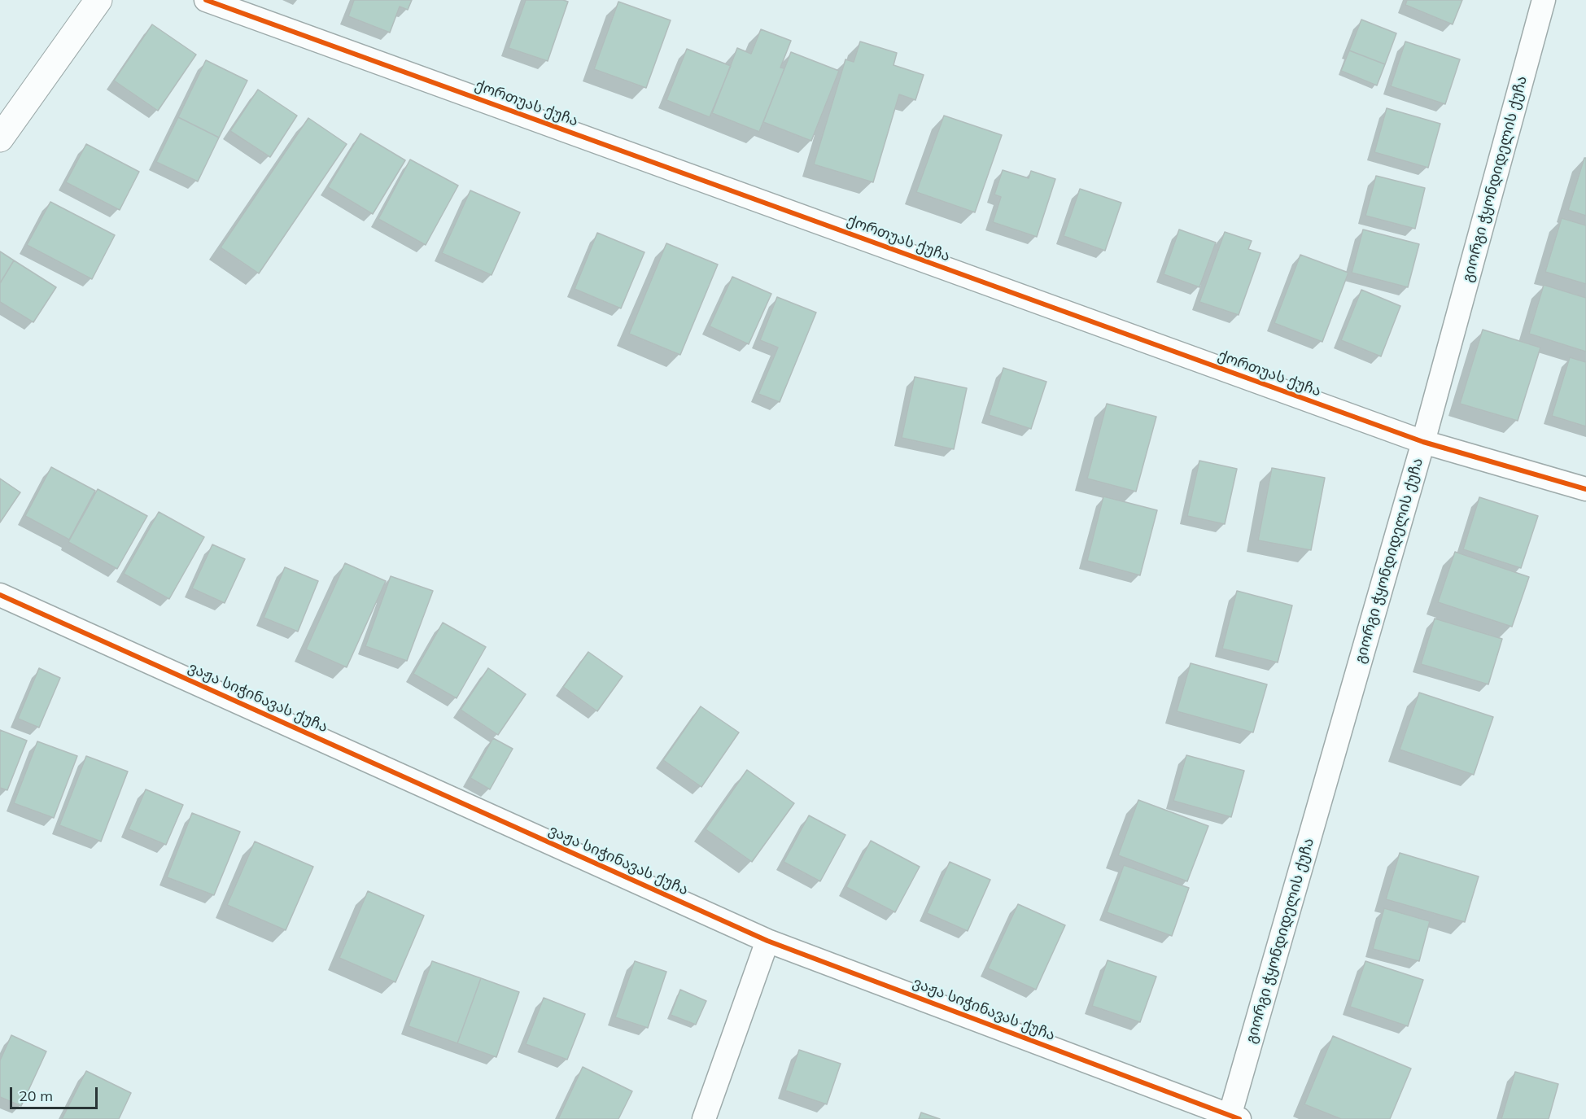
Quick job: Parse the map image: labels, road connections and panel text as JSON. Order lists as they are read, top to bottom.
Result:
{
  "streets": {
    "street": ["ქორთუას ქუჩა", "გიორგი ჭყონდიდელის ქუჩა", "ვაჟა სიჭინავას ქუჩა"]
  },
  "crossings": [
    ["ქორთუას ქუჩა", "გიორგი ჭყონდიდელის ქუჩა"],
    ["გიორგი ჭყონდიდელის ქუჩა", "ვაჟა სიჭინავას ქუჩა"]
  ],
  "scale_bar": "20 m"
}
